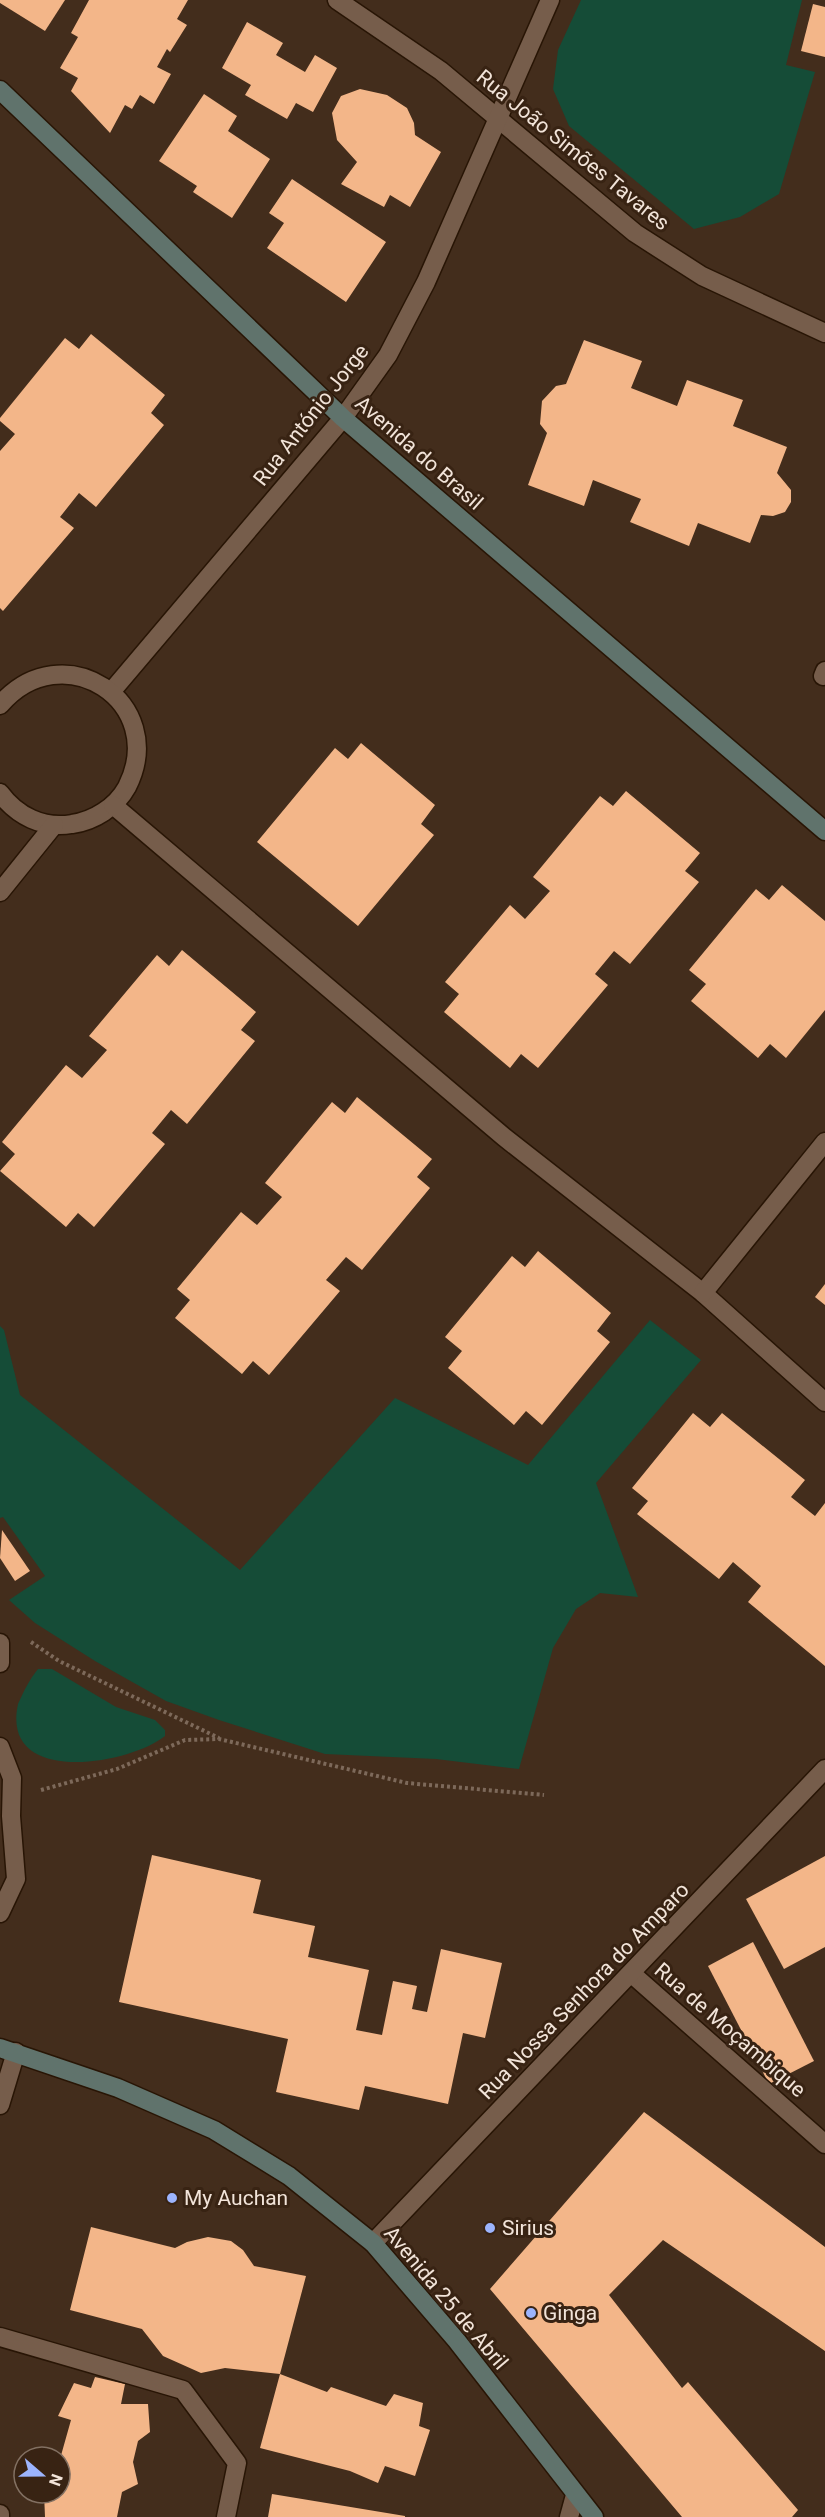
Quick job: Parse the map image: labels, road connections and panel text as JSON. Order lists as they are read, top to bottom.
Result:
{
  "streets": {
    "street": [
      "Rua João Simões Tavares",
      "Rua António Jorge",
      "Avenida do Brasil",
      "Rua Nossa Senhora do Amparo",
      "Rua de Moçambique",
      "Avenida 25 de Abril"
    ]
  },
  "crossings": [
    ["Rua João Simões Tavares", "Rua António Jorge"],
    ["Rua António Jorge", "Avenida do Brasil"],
    ["Rua Nossa Senhora do Amparo", "Rua de Moçambique"],
    ["Rua Nossa Senhora do Amparo", "Avenida 25 de Abril"]
  ],
  "places": ["My Auchan", "Sirius", "Ginga"],
  "north": "right"
}
